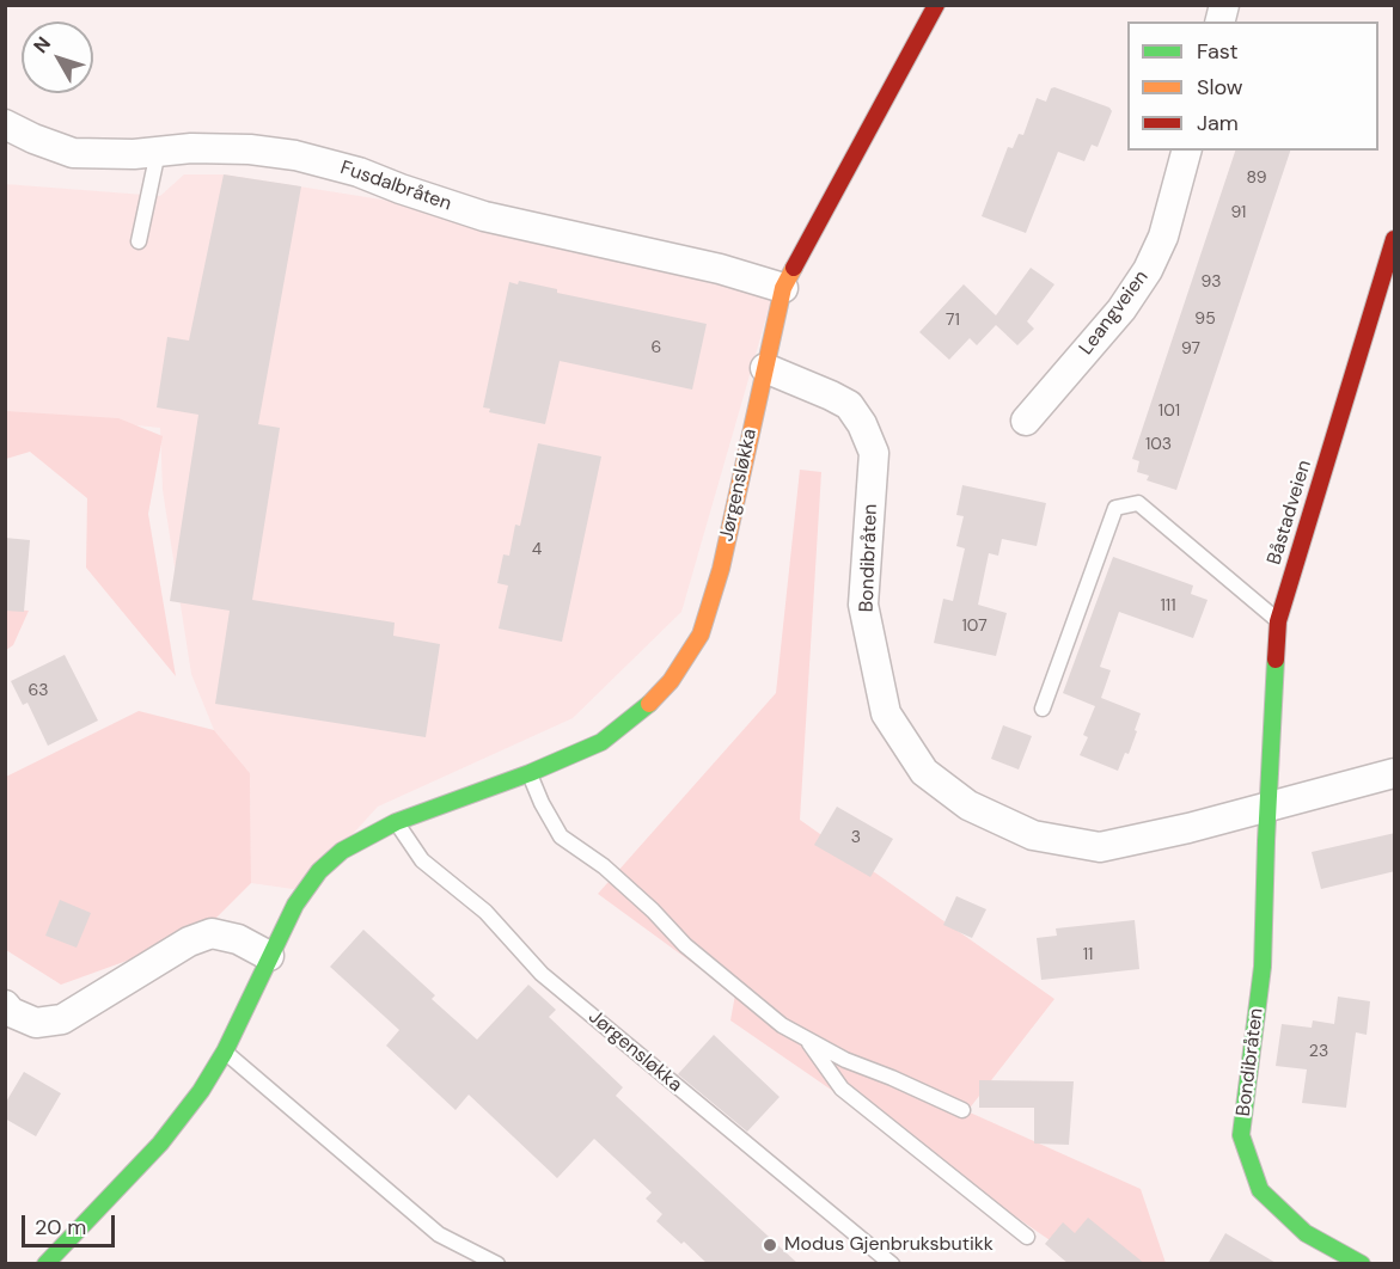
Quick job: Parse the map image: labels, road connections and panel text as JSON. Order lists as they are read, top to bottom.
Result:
{
  "streets": {
    "street": [
      "Fusdalbråten",
      "Leangveien",
      "Jørgensløkka",
      "Båstadveien",
      "Bondibråten"
    ]
  },
  "crossings": [
    ["Fusdalbråten", "Jørgensløkka"],
    ["Jørgensløkka", "Bondibråten"],
    ["Båstadveien", "Bondibråten"]
  ],
  "places": ["Modus Gjenbruksbutikk"],
  "house_numbers": [
    "89",
    "91",
    "93",
    "95",
    "71",
    "6",
    "97",
    "101",
    "103",
    "4",
    "111",
    "107",
    "63",
    "3",
    "11",
    "23"
  ],
  "legend": ["Fast", "Slow", "Jam"],
  "scale_bar": "20 m",
  "north": "top left"
}
